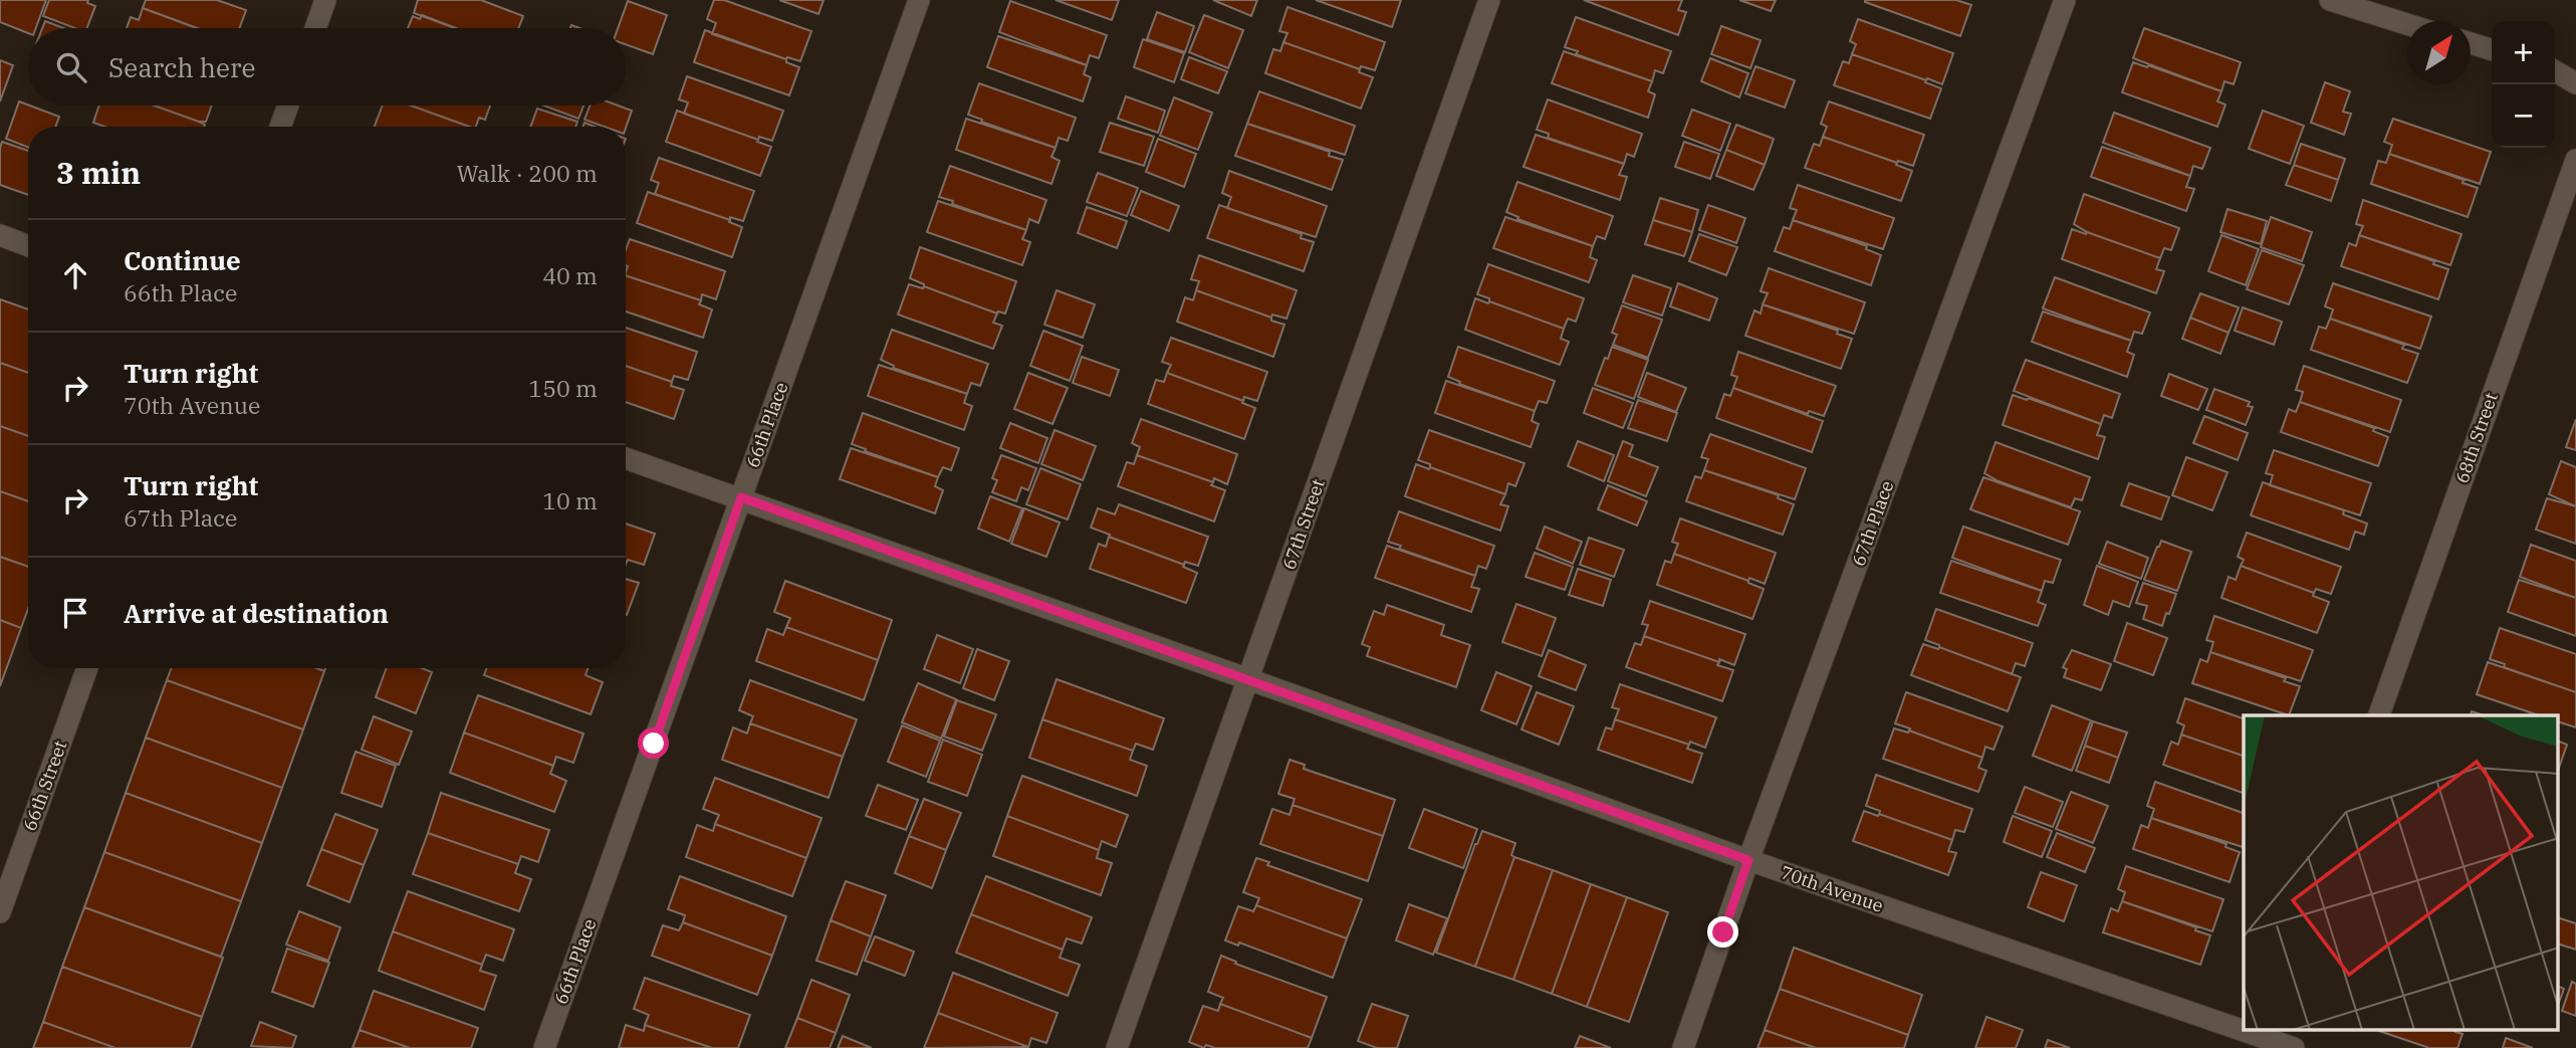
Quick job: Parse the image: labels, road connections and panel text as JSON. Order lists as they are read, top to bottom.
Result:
{
  "streets": {
    "street": [
      "66th Place",
      "68th Street",
      "67th Place",
      "67th Street",
      "66th Street",
      "70th Avenue"
    ]
  },
  "crossings": [
    ["66th Place", "70th Avenue"],
    ["67th Place", "70th Avenue"],
    ["67th Street", "70th Avenue"]
  ],
  "north": "top right",
  "page": {
    "map_buttons": ["+", "−"],
    "search": "Search here",
    "heading": ["3 min", "Walk · 200 m"],
    "list": [
      ["Continue", "66th Place", "40 m"],
      ["Turn right", "70th Avenue", "150 m"],
      ["Turn right", "67th Place", "10 m"],
      "Arrive at destination"
    ]
  }
}
